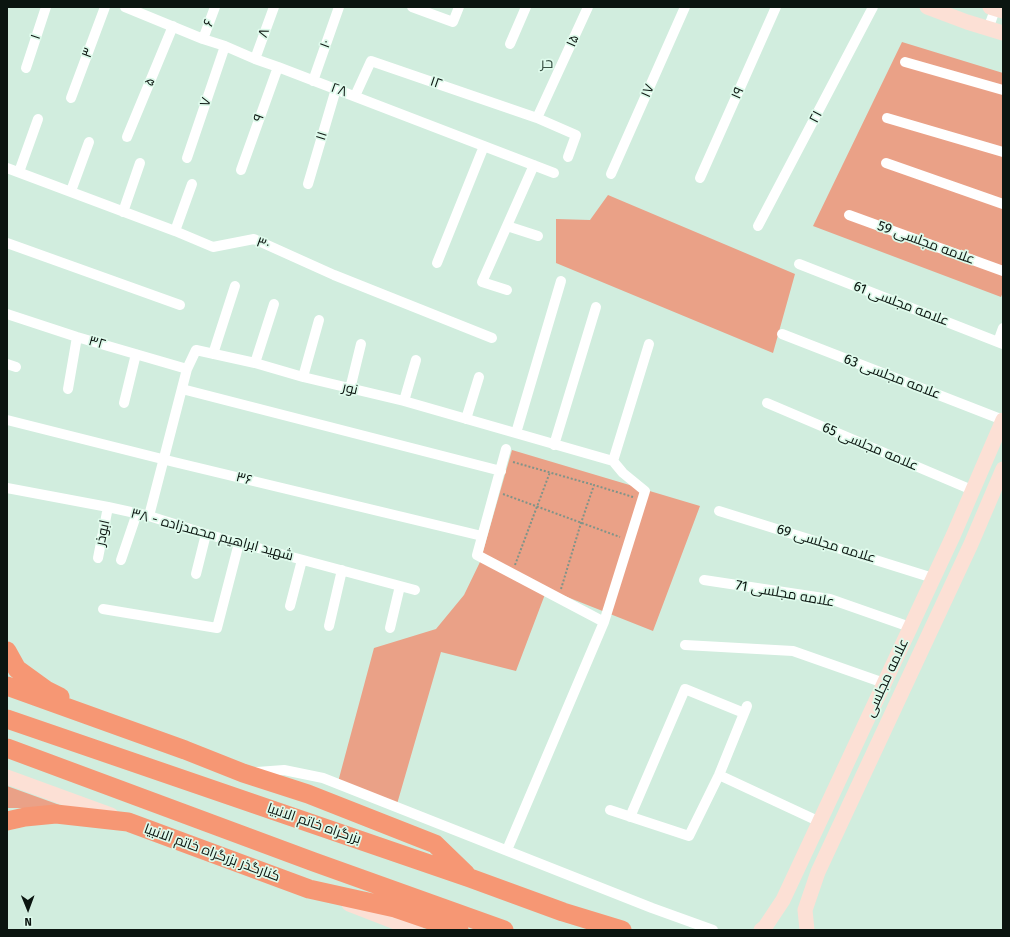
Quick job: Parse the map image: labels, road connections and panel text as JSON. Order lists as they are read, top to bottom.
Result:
{
  "streets": {
    "highway": ["بزرگراه خاتم الانبیا", "کنارگذر بزرگراه خاتم الانبیا"],
    "main road": ["علامه مجلسی"],
    "street": [
      "۶",
      "۸",
      "۱",
      "۱۵",
      "۱۰",
      "۳",
      "۵",
      "۱۲",
      "۲۸",
      "۱۷",
      "۱۹",
      "۷",
      "۲۱",
      "۹",
      "۱۱",
      "علامه مجلسی 59",
      "۳۰",
      "علامه مجلسی 61",
      "۳۲",
      "علامه مجلسی 63",
      "نور",
      "علامه مجلسی 65",
      "۳۶",
      "ابوذر",
      "شهید ابراهیم محمدزاده - ۳۸",
      "علامه مجلسی 69",
      "علامه مجلسی 71"
    ]
  },
  "crossings": [
    ["۶", "۲۸"],
    ["۸", "۲۸"],
    ["۱۵", "۱۲"],
    ["۱۰", "۲۸"],
    ["۵", "۲۸"],
    ["۱۲", "۲۸"],
    ["۲۸", "۷"],
    ["۲۸", "۹"],
    ["۲۸", "۱۱"],
    ["۳۲", "نور"],
    ["علامه مجلسی 63", "علامه مجلسی"],
    ["نور", "۳۶"],
    ["نور", "شهید ابراهیم محمدزاده - ۳۸"],
    ["علامه مجلسی 65", "علامه مجلسی"],
    ["ابوذر", "شهید ابراهیم محمدزاده - ۳۸"],
    ["علامه مجلسی 69", "علامه مجلسی"],
    ["علامه مجلسی 71", "علامه مجلسی"]
  ],
  "districts": ["حر"],
  "north": "bottom"
}
